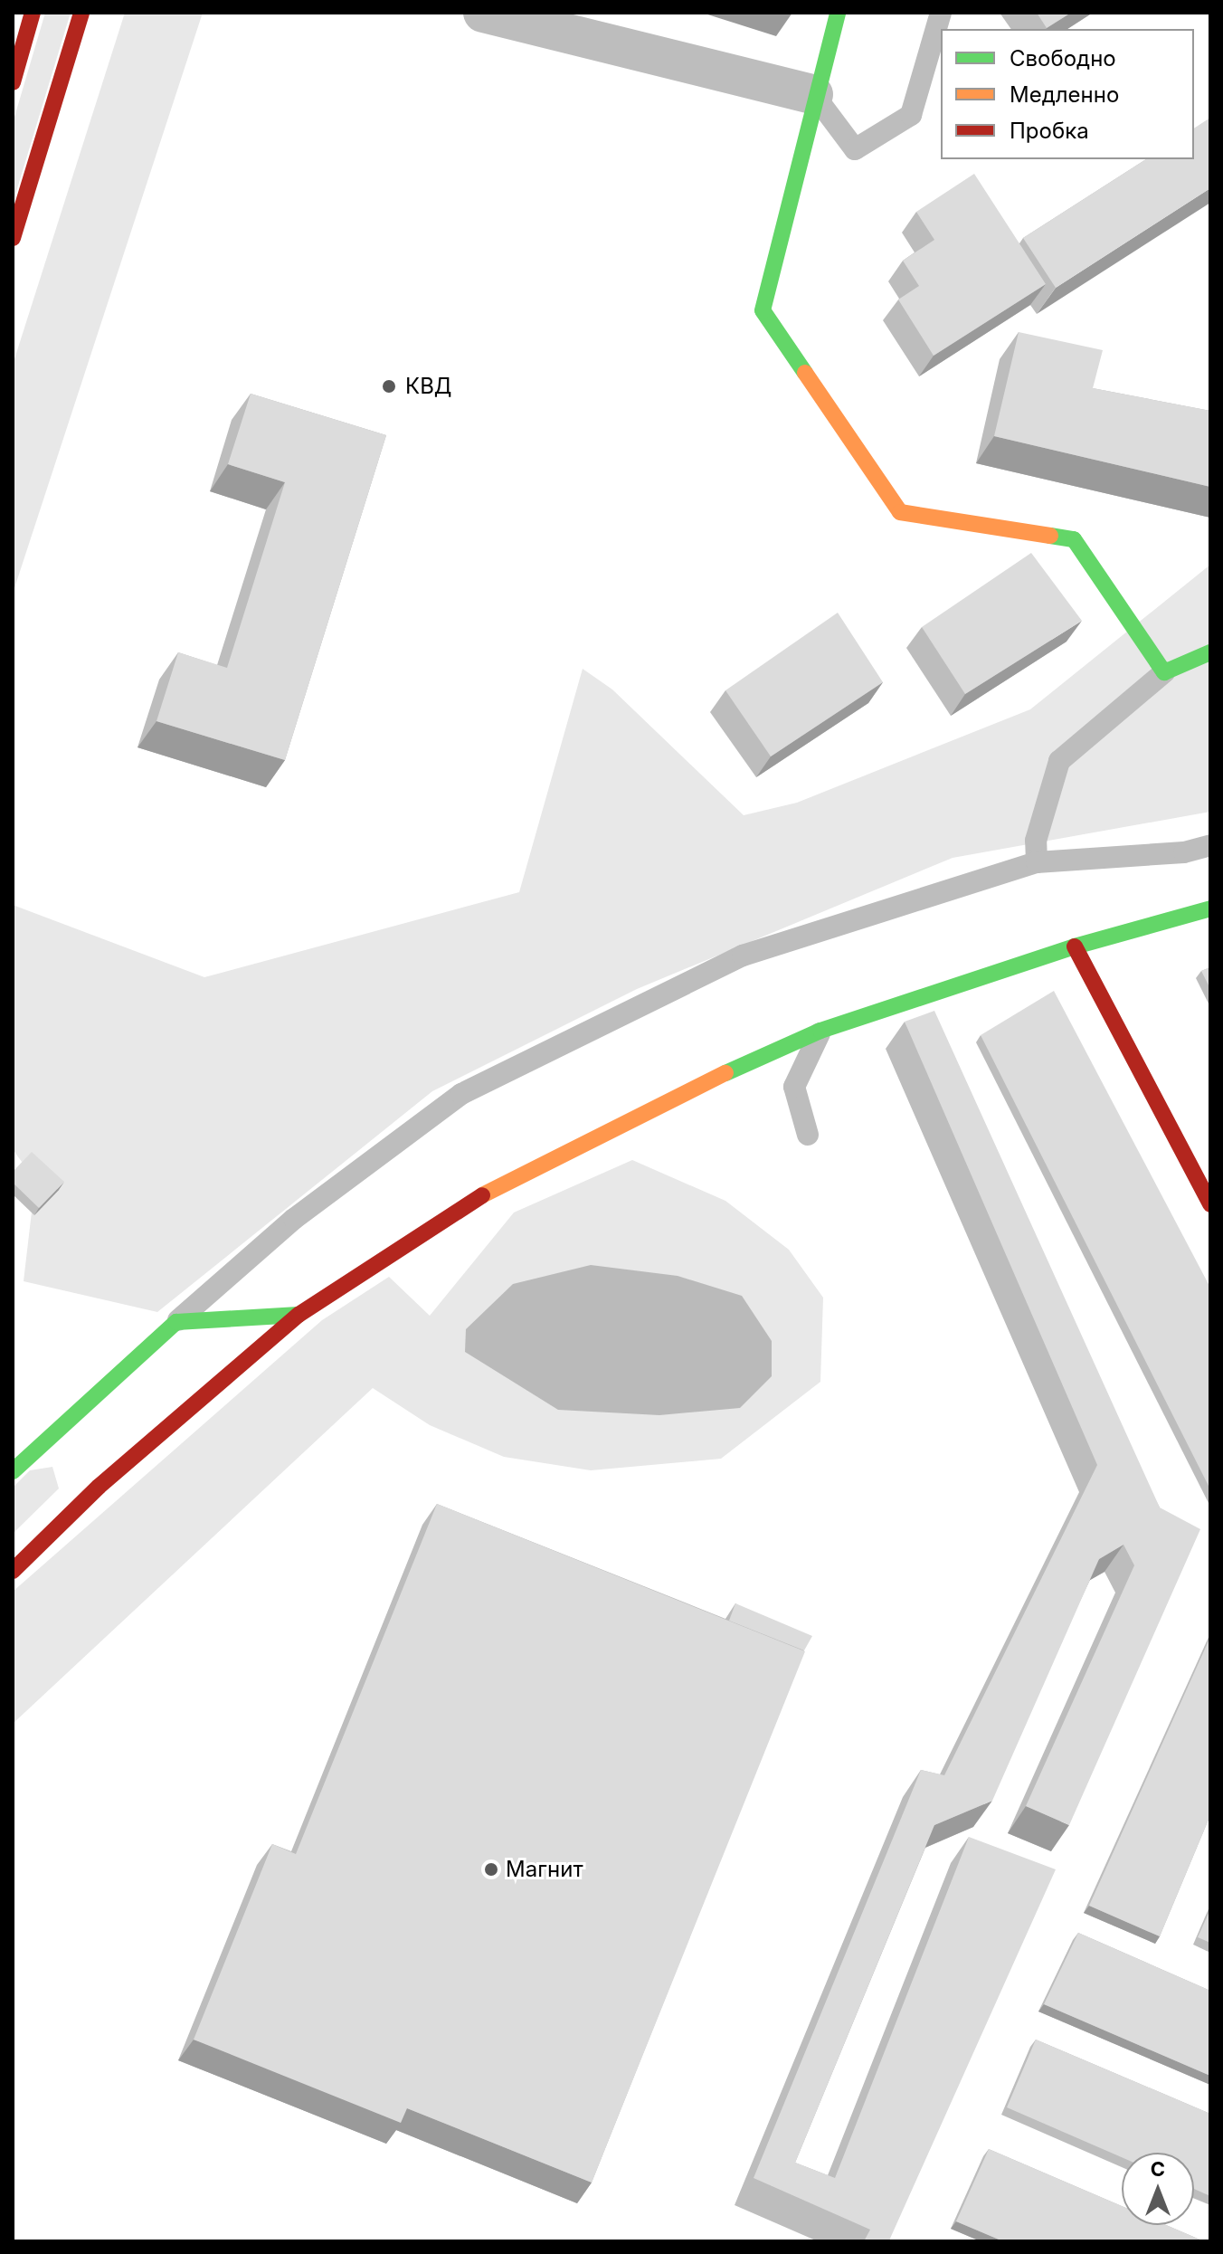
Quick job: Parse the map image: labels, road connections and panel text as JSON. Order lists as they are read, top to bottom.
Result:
{
  "places": ["КВД", "Магнит"],
  "legend": ["Свободно", "Медленно", "Пробка"],
  "north": "top"
}
